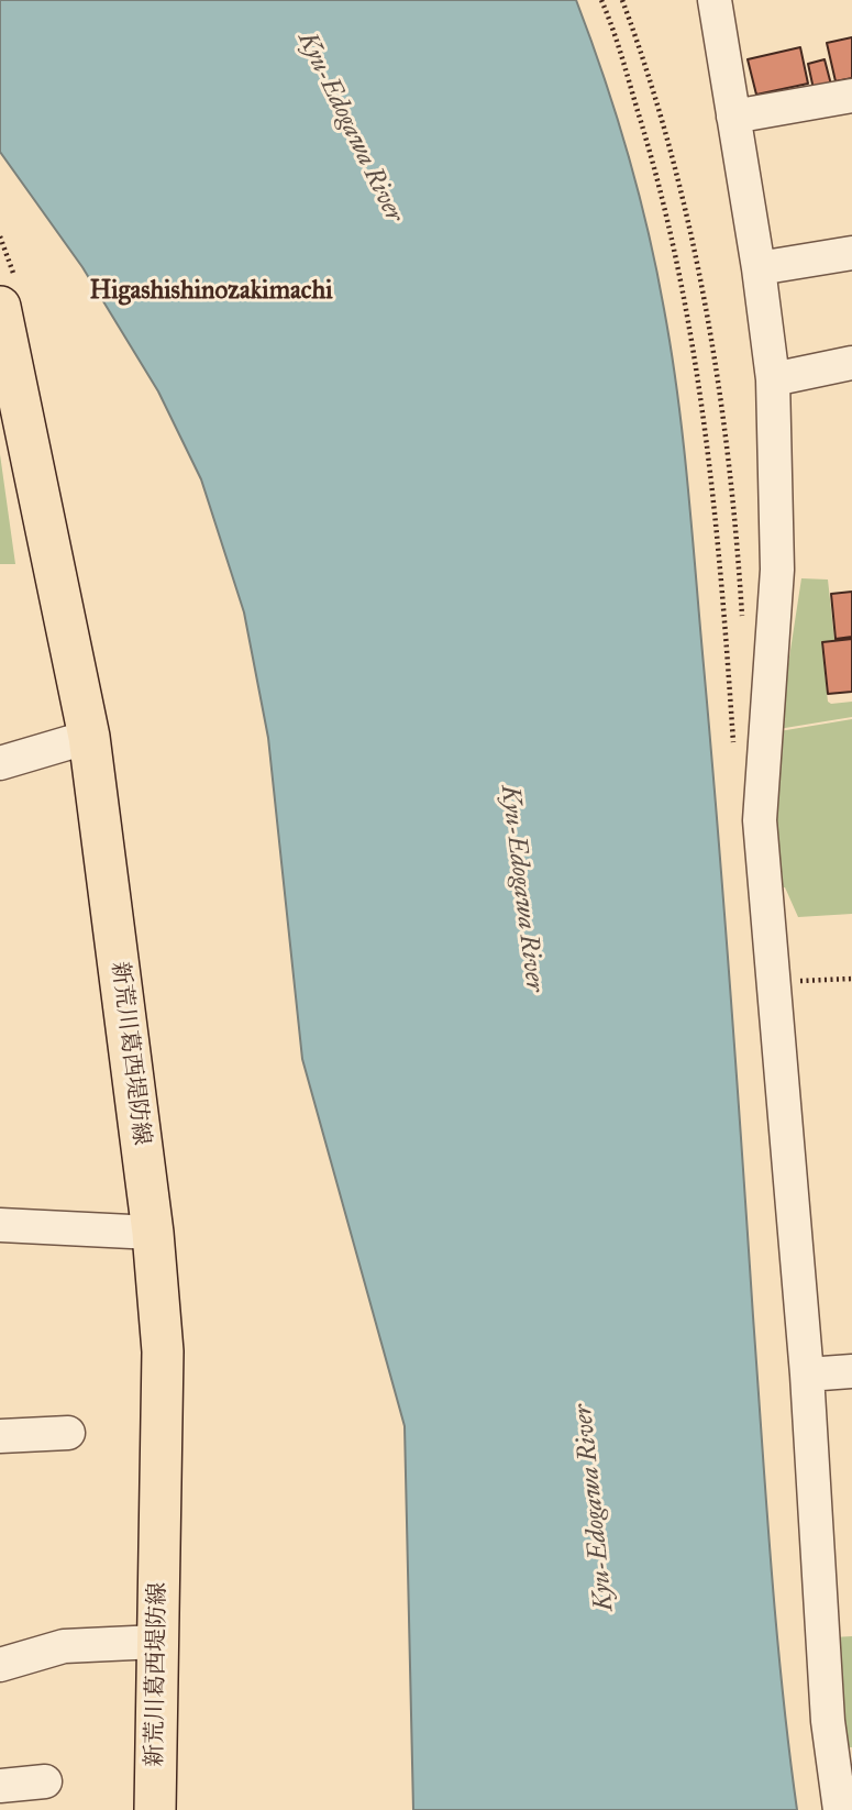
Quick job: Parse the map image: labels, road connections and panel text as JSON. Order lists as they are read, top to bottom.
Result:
{
  "streets": {
    "main road": ["新荒川葛西堤防線"]
  },
  "districts": ["Higashishinozakimachi"],
  "water": ["Kyu-Edogawa River"]
}
